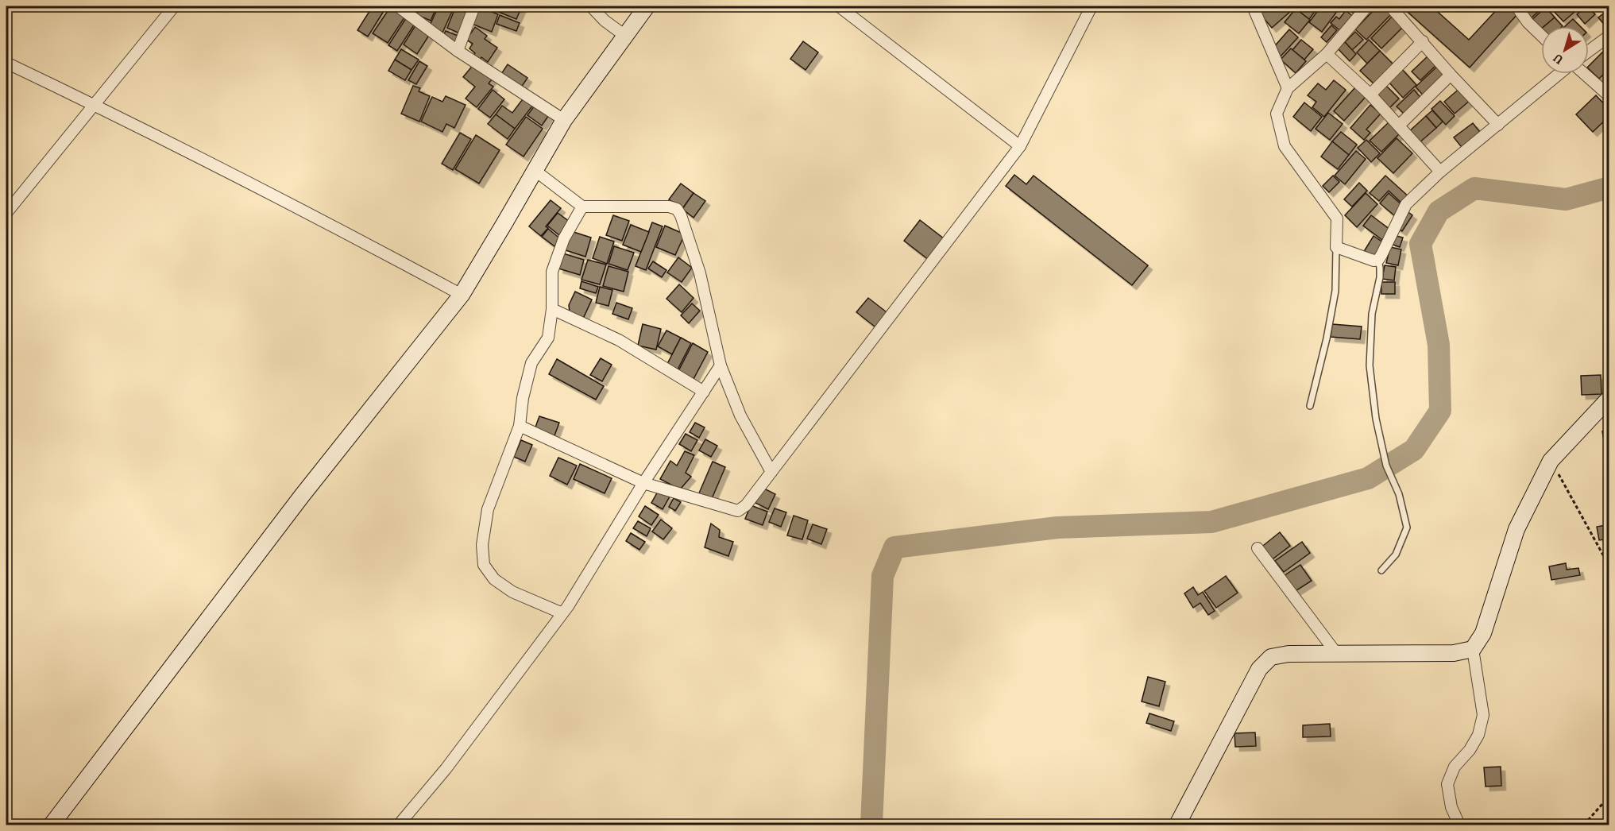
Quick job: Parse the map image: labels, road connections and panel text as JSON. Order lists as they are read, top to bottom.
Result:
{
  "north": "bottom left"
}
